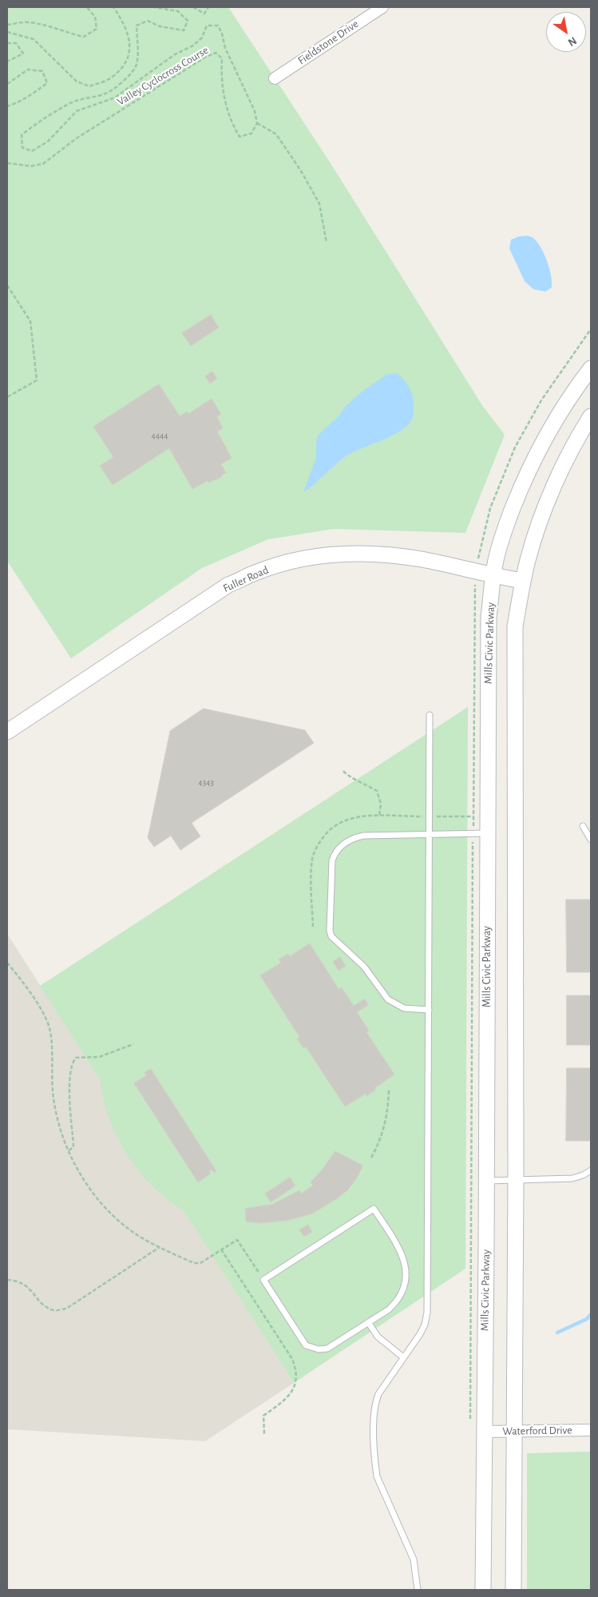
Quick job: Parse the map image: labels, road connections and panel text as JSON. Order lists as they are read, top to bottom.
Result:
{
  "streets": {
    "main road": ["Fuller Road", "Mills Civic Parkway"],
    "street": ["Fieldstone Drive", "Waterford Drive"],
    "path": ["Valley Cyclocross Course"]
  },
  "crossings": [
    ["Fuller Road", "Mills Civic Parkway"],
    ["Mills Civic Parkway", "Waterford Drive"]
  ],
  "house_numbers": ["4444", "4343"],
  "north": "bottom right"
}
